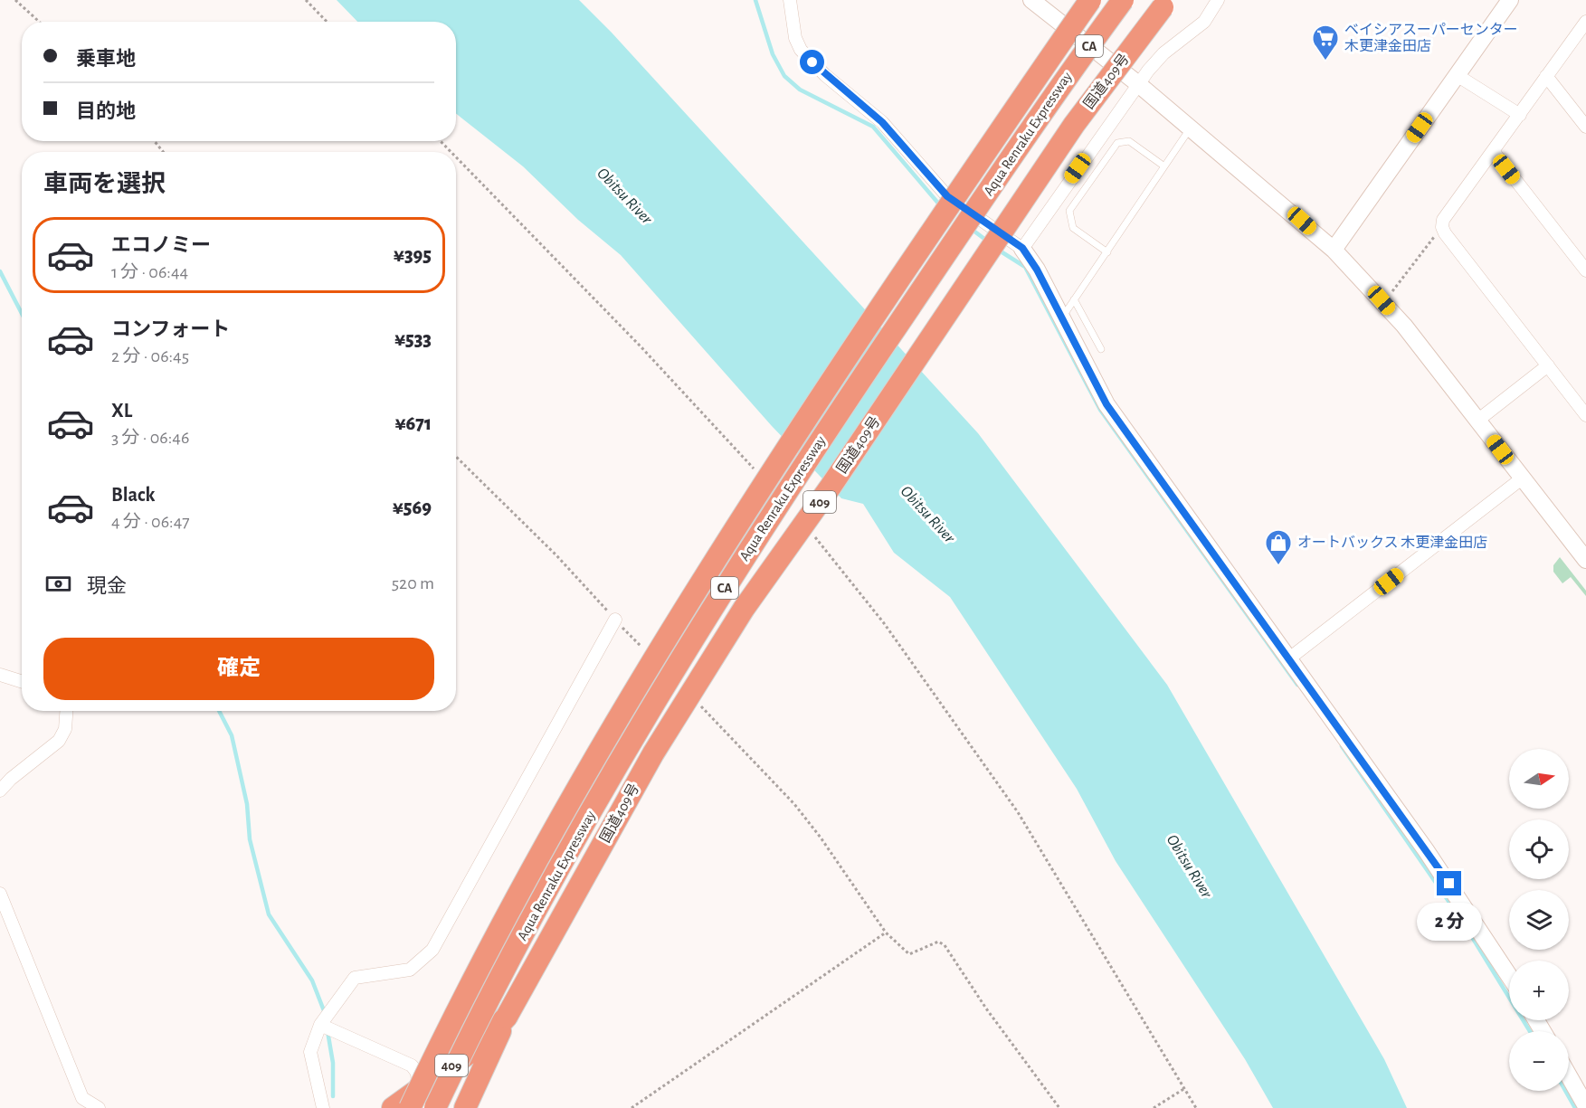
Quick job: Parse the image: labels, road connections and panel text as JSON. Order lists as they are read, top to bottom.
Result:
{
  "streets": {
    "highway": [
      "CA",
      "国道409号",
      "Aqua Renraku Expressway",
      "409"
    ]
  },
  "crossings": [
    ["国道409号", "Aqua Renraku Expressway"]
  ],
  "water": ["Obitsu River"],
  "places": {
    "supermarket": ["ベイシアスーパーセンター 木更津金田店"],
    "shop": ["オートバックス 木更津金田店"]
  },
  "north": "right",
  "page": {
    "banner": ["乗車地", "目的地"],
    "heading": "車両を選択",
    "list": [
      {
        "name": "エコノミー",
        "note": "1 分 · 06:44",
        "value": "¥395"
      },
      {
        "name": "コンフォート",
        "note": "2 分 · 06:45",
        "value": "¥533"
      },
      {
        "name": "XL",
        "note": "3 分 · 06:46",
        "value": "¥671"
      },
      {
        "name": "Black",
        "note": "4 分 · 06:47",
        "value": "¥569"
      }
    ],
    "pay": ["現金", "520 m"],
    "buttons": "確定",
    "map_buttons": ["+", "−"],
    "bubble": "2 分"
  }
}
